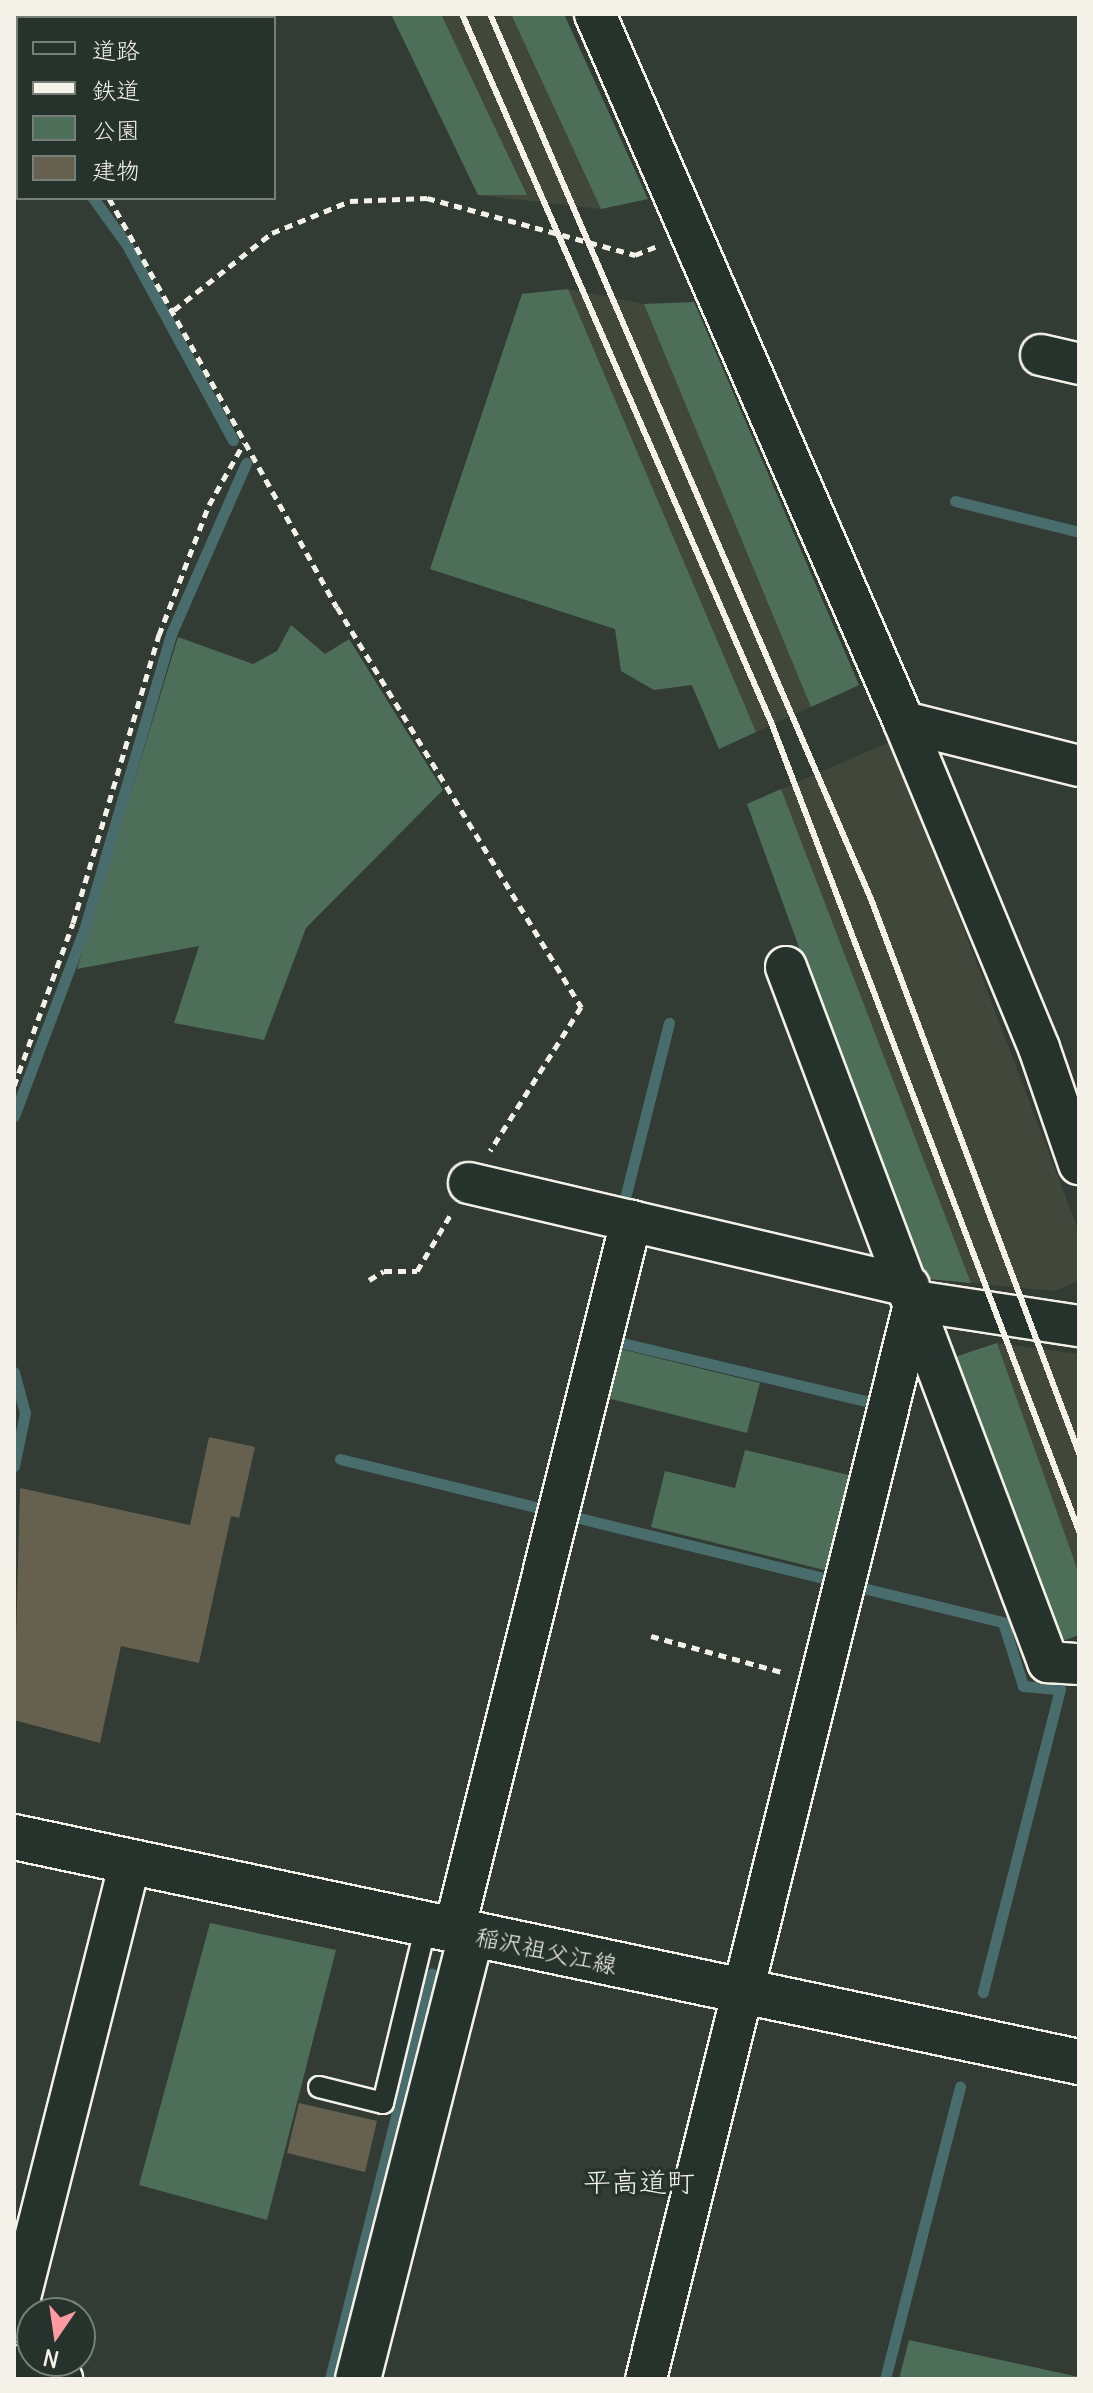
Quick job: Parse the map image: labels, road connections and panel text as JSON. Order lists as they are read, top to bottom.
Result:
{
  "streets": {
    "main road": ["稲沢祖父江線"]
  },
  "districts": ["平高道町"],
  "legend": [
    "道路",
    "鉄道",
    "公園",
    "建物"
  ],
  "north": "bottom"
}
